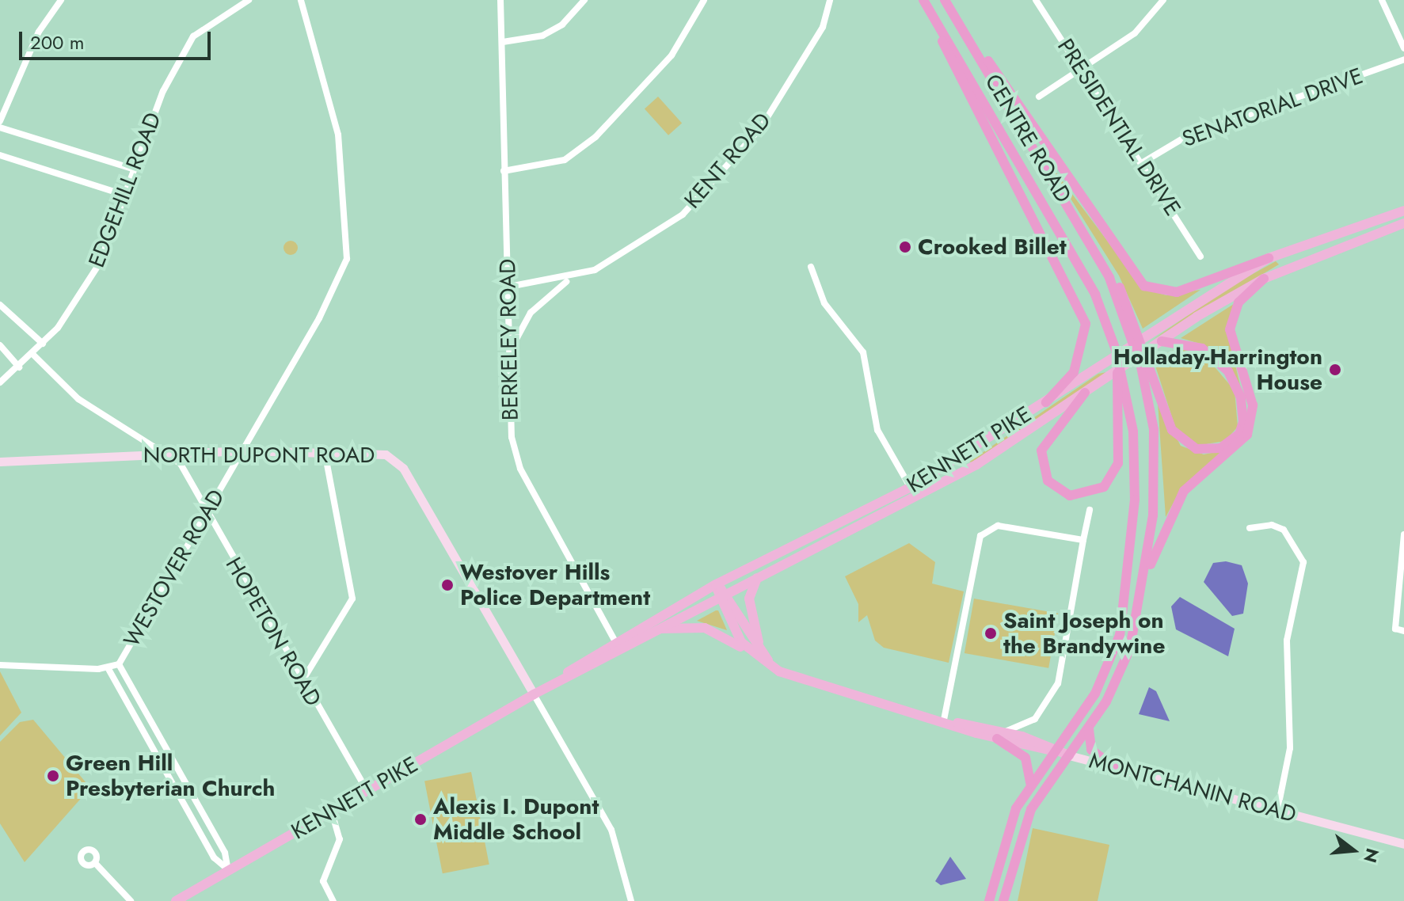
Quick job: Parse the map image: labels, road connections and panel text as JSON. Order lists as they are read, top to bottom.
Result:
{
  "streets": {
    "highway": ["CENTRE ROAD"],
    "main road": ["KENNETT PIKE", "NORTH DUPONT ROAD", "MONTCHANIN ROAD"],
    "street": [
      "SENATORIAL DRIVE",
      "PRESIDENTIAL DRIVE",
      "KENT ROAD",
      "EDGEHILL ROAD",
      "BERKELEY ROAD",
      "WESTOVER ROAD",
      "HOPETON ROAD"
    ]
  },
  "crossings": [
    ["SENATORIAL DRIVE", "PRESIDENTIAL DRIVE"],
    ["CENTRE ROAD", "MONTCHANIN ROAD"],
    ["KENT ROAD", "BERKELEY ROAD"],
    ["EDGEHILL ROAD", "HOPETON ROAD"],
    ["BERKELEY ROAD", "KENNETT PIKE"],
    ["KENNETT PIKE", "NORTH DUPONT ROAD"],
    ["KENNETT PIKE", "WESTOVER ROAD"],
    ["KENNETT PIKE", "HOPETON ROAD"],
    ["KENNETT PIKE", "MONTCHANIN ROAD"],
    ["NORTH DUPONT ROAD", "WESTOVER ROAD"],
    ["NORTH DUPONT ROAD", "HOPETON ROAD"],
    ["WESTOVER ROAD", "HOPETON ROAD"]
  ],
  "places": [
    "Crooked Billet",
    "Holladay-Harrington House",
    "Westover Hills Police Department",
    "Saint Joseph on the Brandywine",
    "Green Hill Presbyterian Church",
    "Alexis I. Dupont Middle School"
  ],
  "scale_bar": "200 m",
  "north": "right"
}
